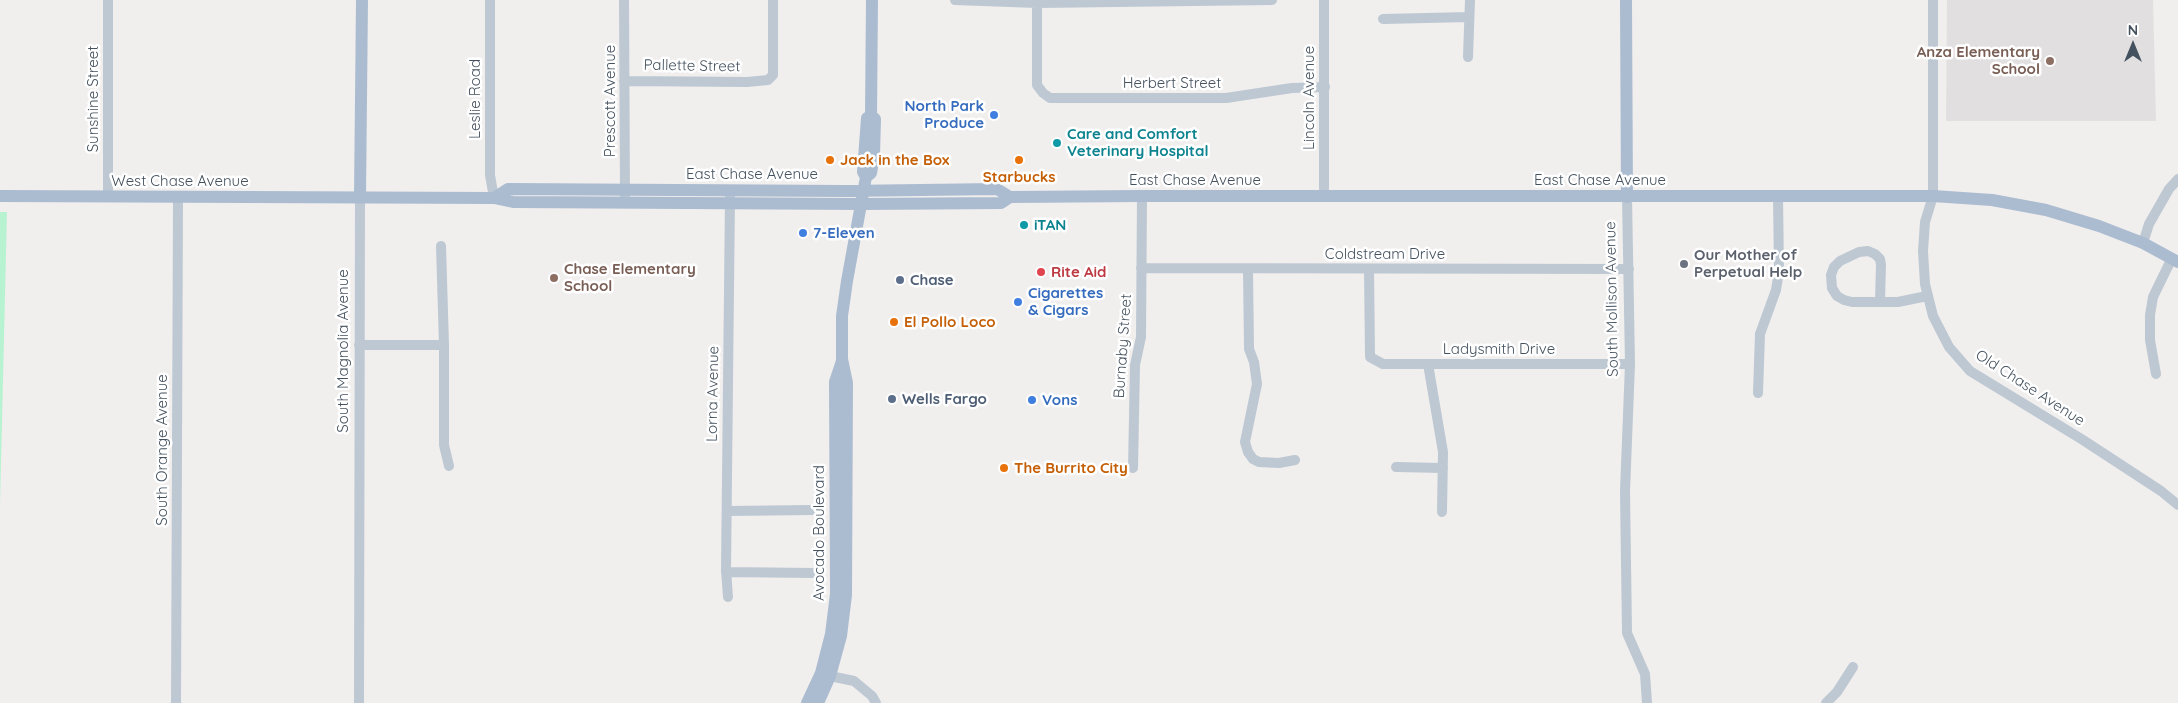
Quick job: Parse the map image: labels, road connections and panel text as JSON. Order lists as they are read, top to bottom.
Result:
{
  "streets": {
    "main road": [
      "East Chase Avenue",
      "West Chase Avenue",
      "South Mollison Avenue",
      "South Magnolia Avenue",
      "Avocado Boulevard"
    ],
    "street": [
      "Pallette Street",
      "Herbert Street",
      "Lincoln Avenue",
      "Sunshine Street",
      "Leslie Road",
      "Prescott Avenue",
      "Coldstream Drive",
      "Burnaby Street",
      "Ladysmith Drive",
      "Old Chase Avenue",
      "Lorna Avenue",
      "South Orange Avenue"
    ]
  },
  "crossings": [
    ["Pallette Street", "Prescott Avenue"],
    ["Herbert Street", "Lincoln Avenue"],
    ["Lincoln Avenue", "East Chase Avenue"],
    ["Sunshine Street", "West Chase Avenue"],
    ["Leslie Road", "East Chase Avenue"],
    ["Prescott Avenue", "East Chase Avenue"],
    ["East Chase Avenue", "West Chase Avenue"],
    ["East Chase Avenue", "South Mollison Avenue"],
    ["East Chase Avenue", "Burnaby Street"],
    ["East Chase Avenue", "South Magnolia Avenue"],
    ["East Chase Avenue", "Old Chase Avenue"],
    ["East Chase Avenue", "Lorna Avenue"],
    ["East Chase Avenue", "Avocado Boulevard"],
    ["West Chase Avenue", "South Magnolia Avenue"],
    ["West Chase Avenue", "South Orange Avenue"],
    ["Coldstream Drive", "South Mollison Avenue"],
    ["Coldstream Drive", "Burnaby Street"],
    ["Coldstream Drive", "Ladysmith Drive"],
    ["South Mollison Avenue", "Ladysmith Drive"]
  ],
  "places": [
    "Anza Elementary School",
    "North Park Produce",
    "Care and Comfort Veterinary Hospital",
    "Jack in the Box",
    "Starbucks",
    "iTAN",
    "7-Eleven",
    "Our Mother of Perpetual Help",
    "Rite Aid",
    "Chase Elementary School",
    "Chase",
    "Cigarettes & Cigars",
    "El Pollo Loco",
    "Wells Fargo",
    "Vons",
    "The Burrito City"
  ],
  "north": "top"
}
